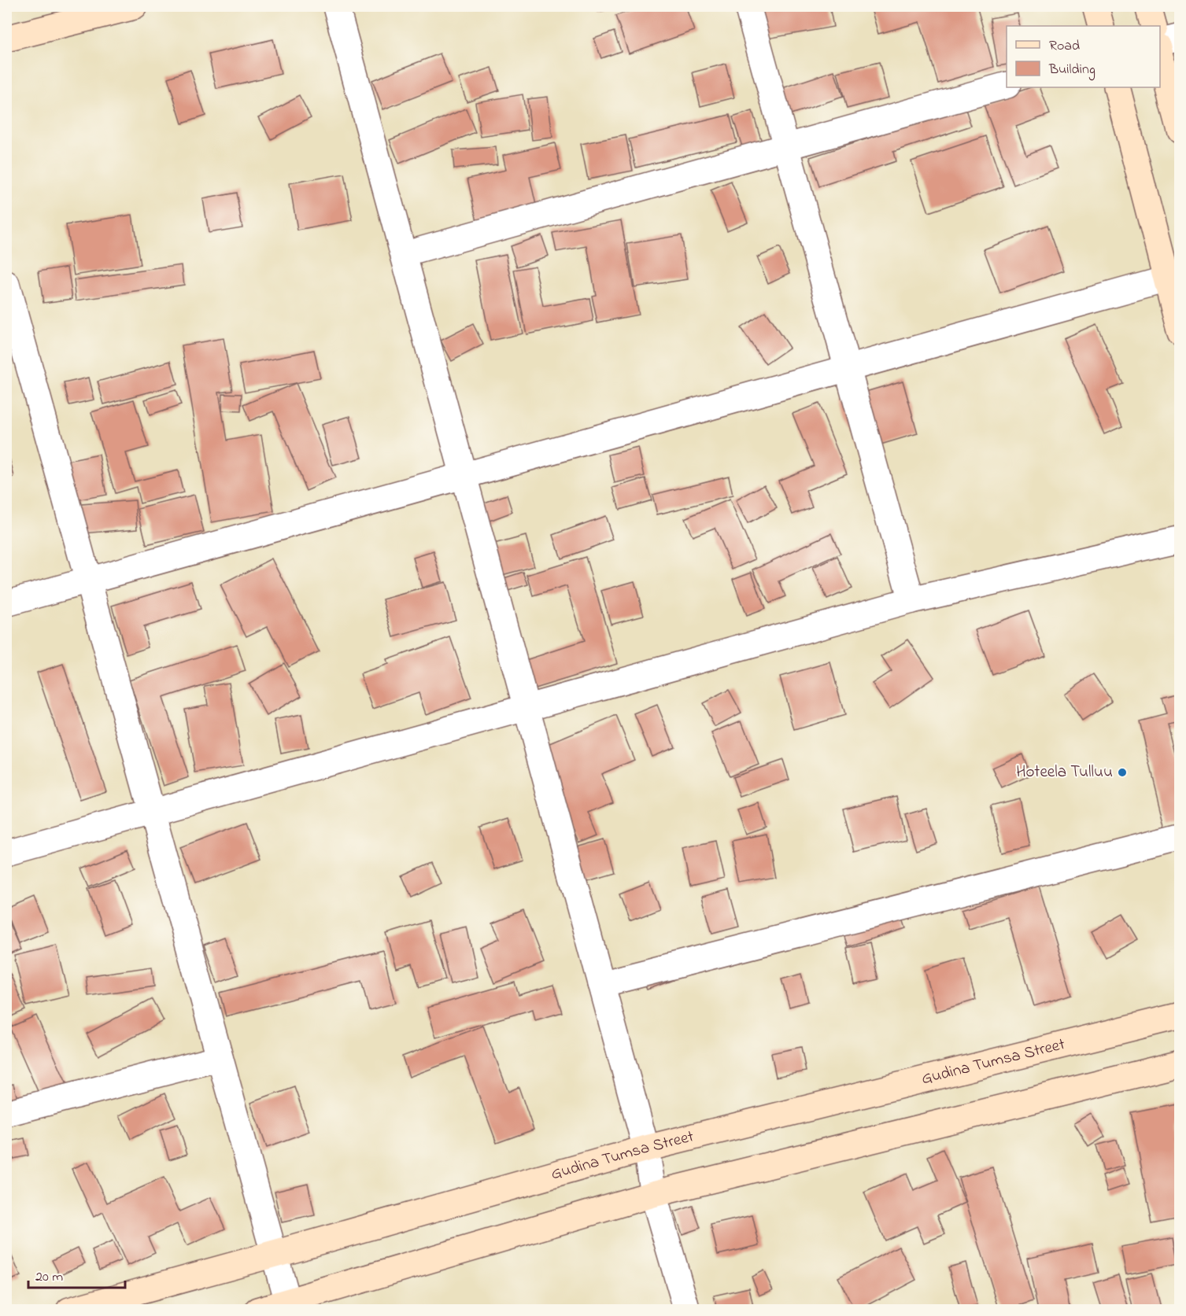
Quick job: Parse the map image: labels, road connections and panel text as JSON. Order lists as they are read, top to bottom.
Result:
{
  "streets": {
    "street": ["Gudina Tumsa Street"]
  },
  "places": ["Hoteela Tulluu"],
  "legend": ["Road", "Building"],
  "scale_bar": "20 m"
}
